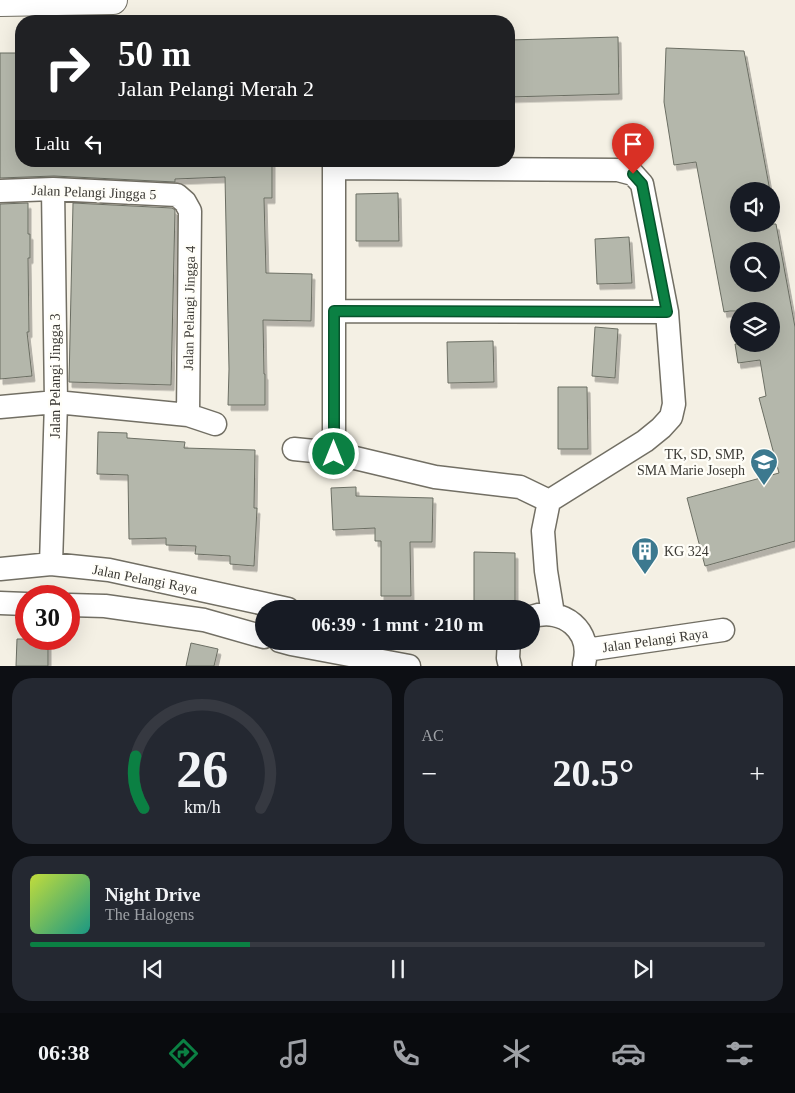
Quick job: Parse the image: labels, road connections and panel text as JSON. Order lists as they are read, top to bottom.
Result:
{
  "streets": {
    "street": [
      "Jalan Pelangi Jingga 5",
      "Jalan Pelangi Jingga 4",
      "Jalan Pelangi Jingga 3",
      "Jalan Pelangi Raya"
    ]
  },
  "crossings": [
    ["Jalan Pelangi Jingga 5", "Jalan Pelangi Jingga 4"],
    ["Jalan Pelangi Jingga 5", "Jalan Pelangi Jingga 3"],
    ["Jalan Pelangi Jingga 3", "Jalan Pelangi Raya"]
  ],
  "places": {
    "school or university": ["TK, SD, SMP, SMA Marie Joseph"],
    "building": ["KG 324"]
  },
  "page": {
    "turn": ["50 m", "Jalan Pelangi Merah 2"],
    "then": "Lalu",
    "limit": "30",
    "trip": "06:39 · 1 mnt · 210 m",
    "tile": "AC",
    "heat": ["−", "20.5°", "+"],
    "song": ["Night Drive", "The Halogens"],
    "tabs": "06:38",
    "gauge": ["26", "km/h"]
  }
}
